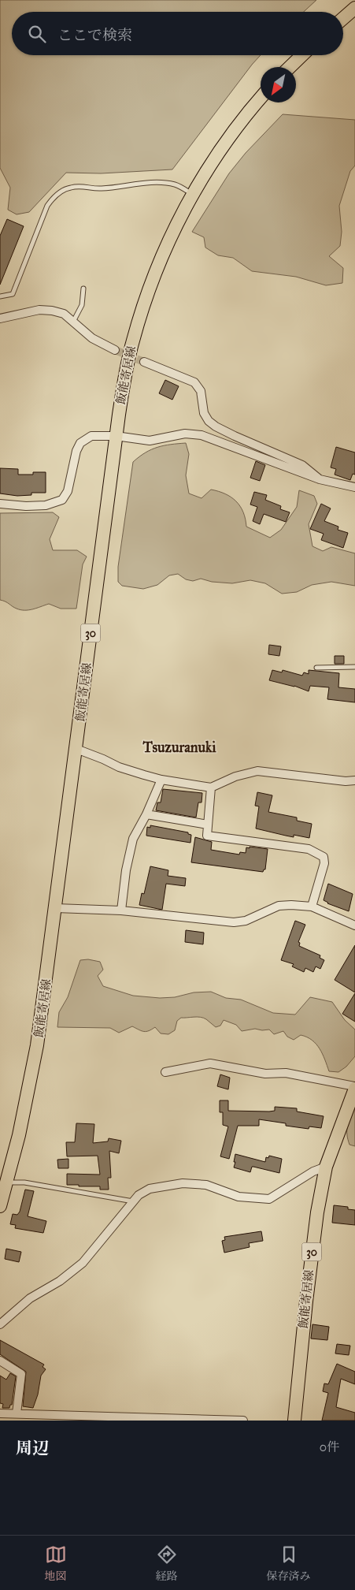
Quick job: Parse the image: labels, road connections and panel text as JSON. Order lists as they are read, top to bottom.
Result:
{
  "streets": {
    "main road": ["飯能寄居線", "30"]
  },
  "districts": ["Tsuzuranuki"],
  "north": "bottom left",
  "page": {
    "search": "ここで検索",
    "heading": ["周辺", "0件"],
    "nav": ["地図", "経路", "保存済み"]
  }
}
